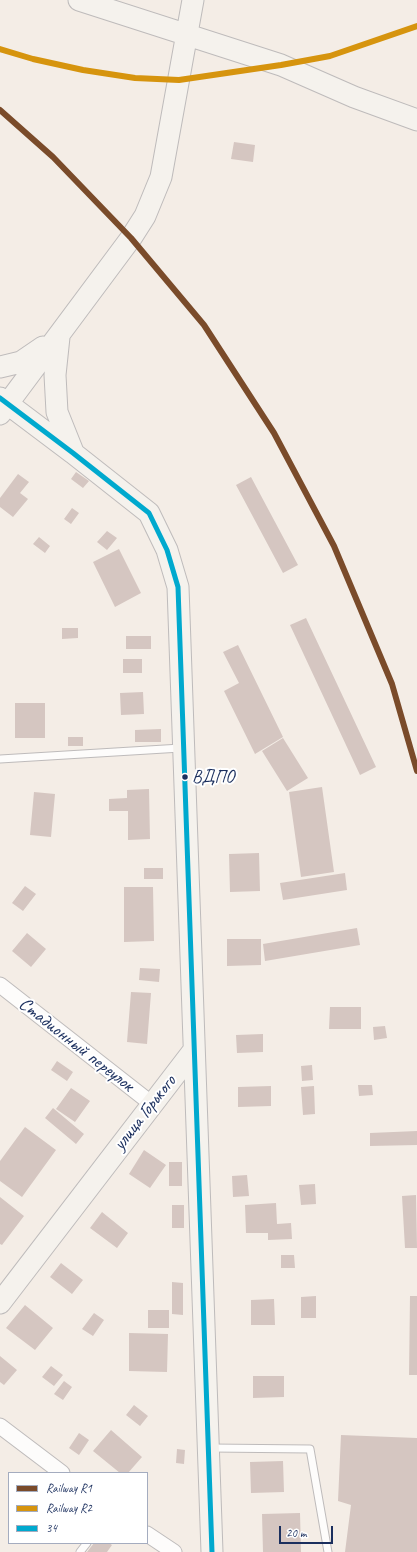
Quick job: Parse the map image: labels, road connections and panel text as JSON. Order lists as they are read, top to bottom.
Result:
{
  "streets": {
    "main road": ["улица Горького"],
    "street": ["Стадионный переулок"]
  },
  "crossings": [
    ["Стадионный переулок", "улица Горького"]
  ],
  "places": ["ВДПО"],
  "lines": ["rail line R2", "rail line R1", "transit line 34"],
  "legend": ["Railway R1", "Railway R2", "34"],
  "scale_bar": "20 m"
}
